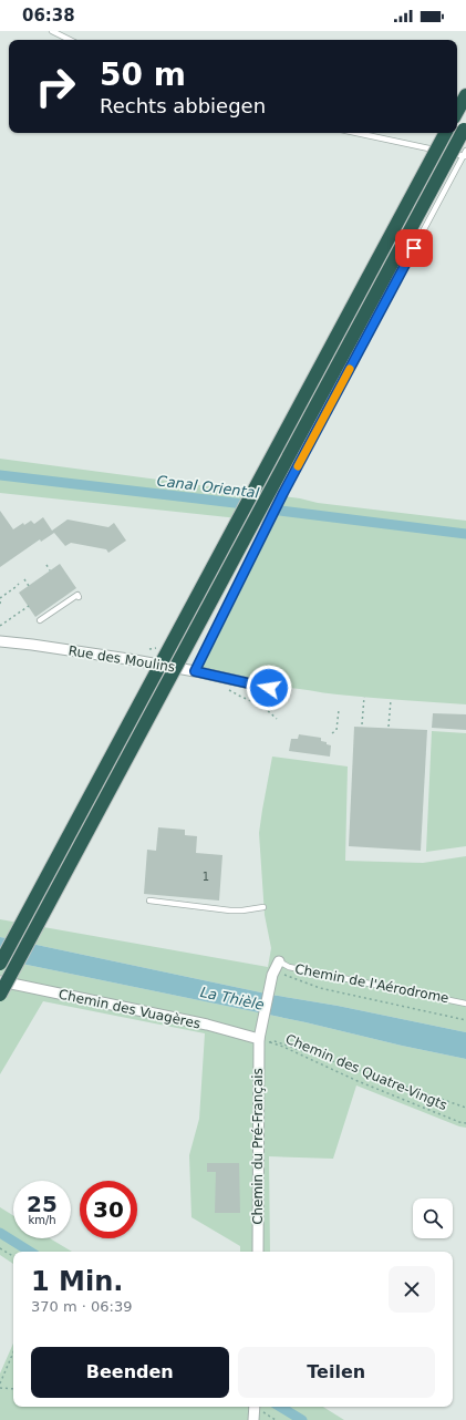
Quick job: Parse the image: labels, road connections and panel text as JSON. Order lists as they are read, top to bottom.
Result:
{
  "streets": {
    "street": ["Rue des Moulins", "Chemin des Vuagères", "Chemin du Pré-Français"],
    "lane": ["Chemin de l'Aérodrome"],
    "path": ["Chemin des Quatre-Vingts"]
  },
  "crossings": [
    ["Chemin de l'Aérodrome", "Chemin du Pré-Français"],
    ["Chemin des Vuagères", "Chemin des Quatre-Vingts"],
    ["Chemin des Vuagères", "Chemin du Pré-Français"],
    ["Chemin des Quatre-Vingts", "Chemin du Pré-Français"]
  ],
  "water": ["Canal Oriental", "La Thièle"],
  "house_numbers": ["1"],
  "page": {
    "status": "06:38",
    "turn": ["50 m", "Rechts abbiegen"],
    "speed": "25 km/h",
    "limit": "30",
    "heading": ["1 Min.", "370 m · 06:39"],
    "buttons": ["Beenden", "Teilen"]
  }
}
